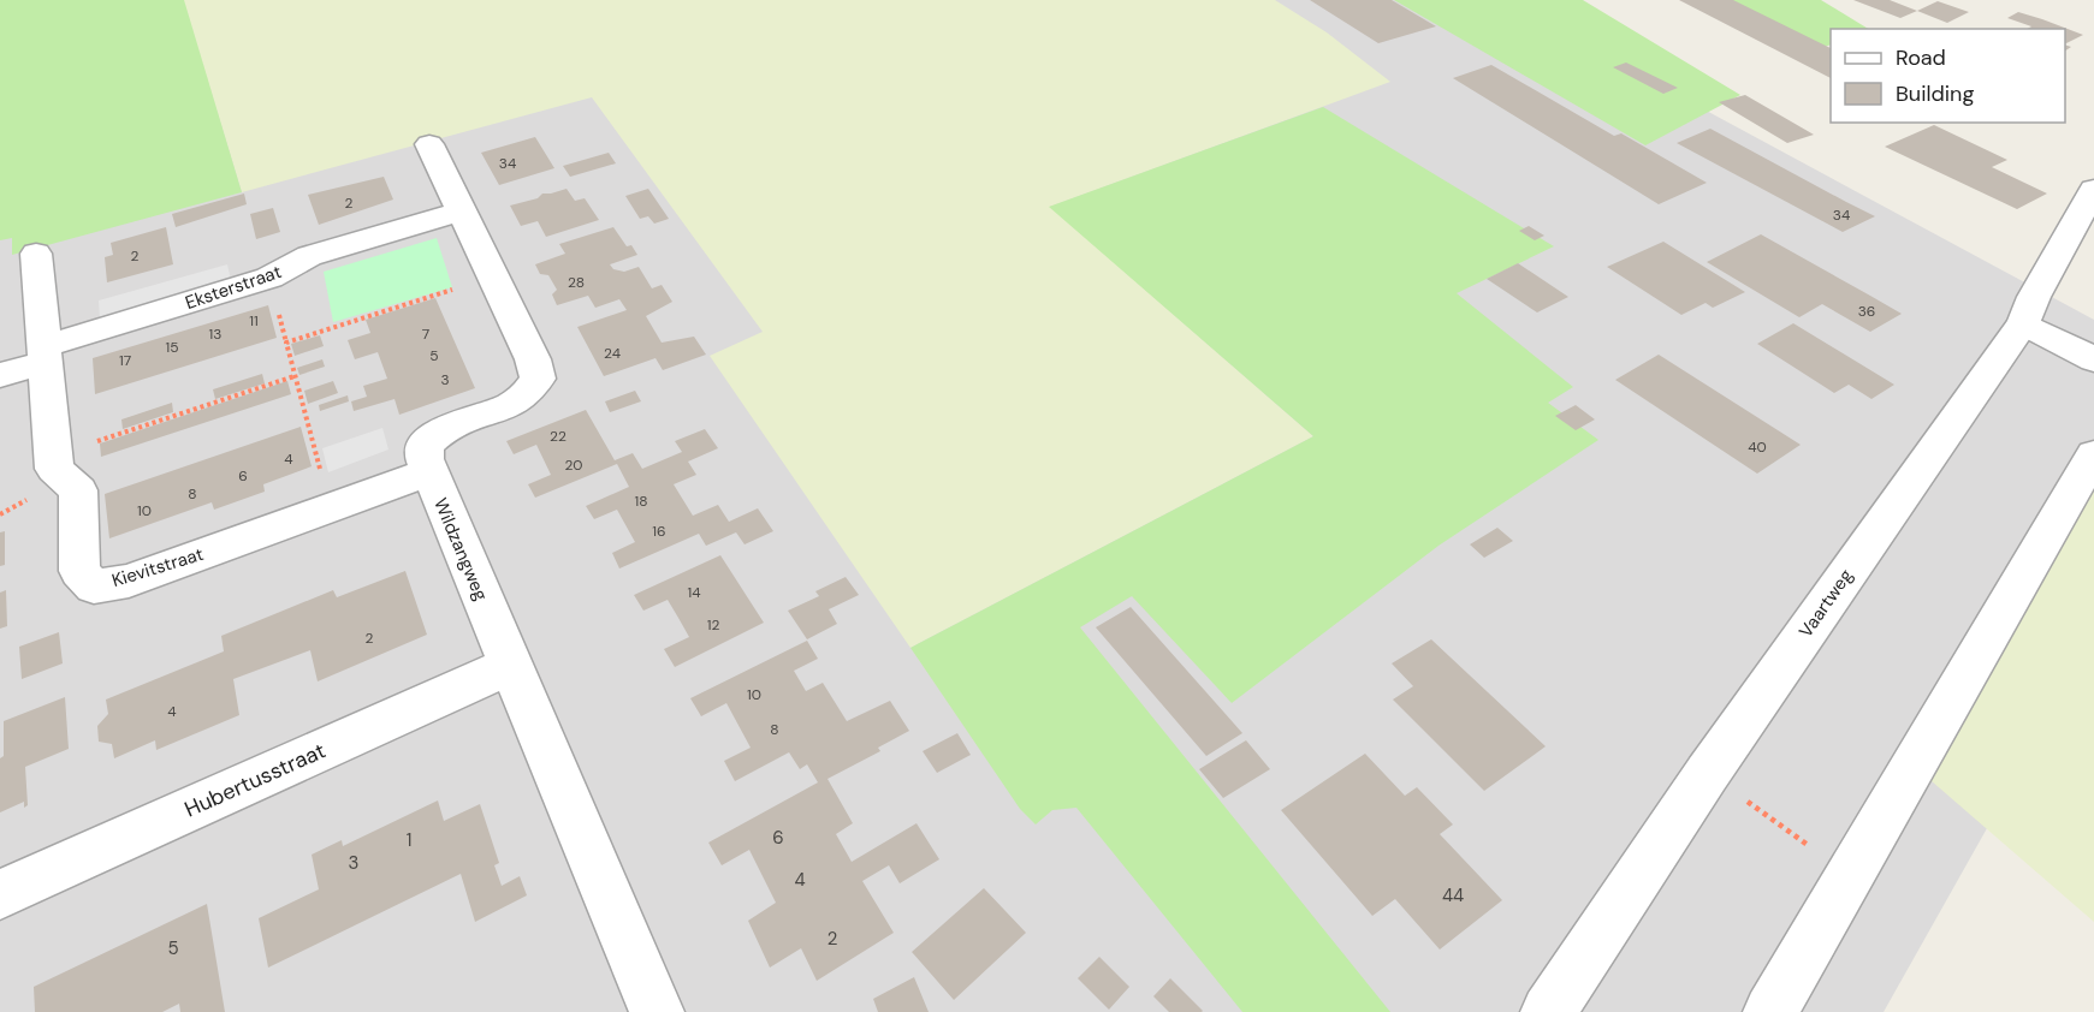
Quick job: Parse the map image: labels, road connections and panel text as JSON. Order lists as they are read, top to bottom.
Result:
{
  "streets": {
    "street": [
      "Eksterstraat",
      "Wildzangweg",
      "Kievitstraat",
      "Vaartweg",
      "Hubertusstraat"
    ]
  },
  "crossings": [
    ["Eksterstraat", "Wildzangweg"],
    ["Eksterstraat", "Kievitstraat"],
    ["Wildzangweg", "Kievitstraat"],
    ["Wildzangweg", "Hubertusstraat"]
  ],
  "house_numbers": [
    "34",
    "2",
    "34",
    "2",
    "28",
    "36",
    "11",
    "13",
    "7",
    "15",
    "24",
    "5",
    "17",
    "3",
    "22",
    "40",
    "4",
    "20",
    "6",
    "8",
    "18",
    "10",
    "16",
    "14",
    "12",
    "2",
    "10",
    "4",
    "8",
    "6",
    "1",
    "3",
    "4",
    "44",
    "2",
    "5"
  ],
  "legend": ["Road", "Building"]
}
